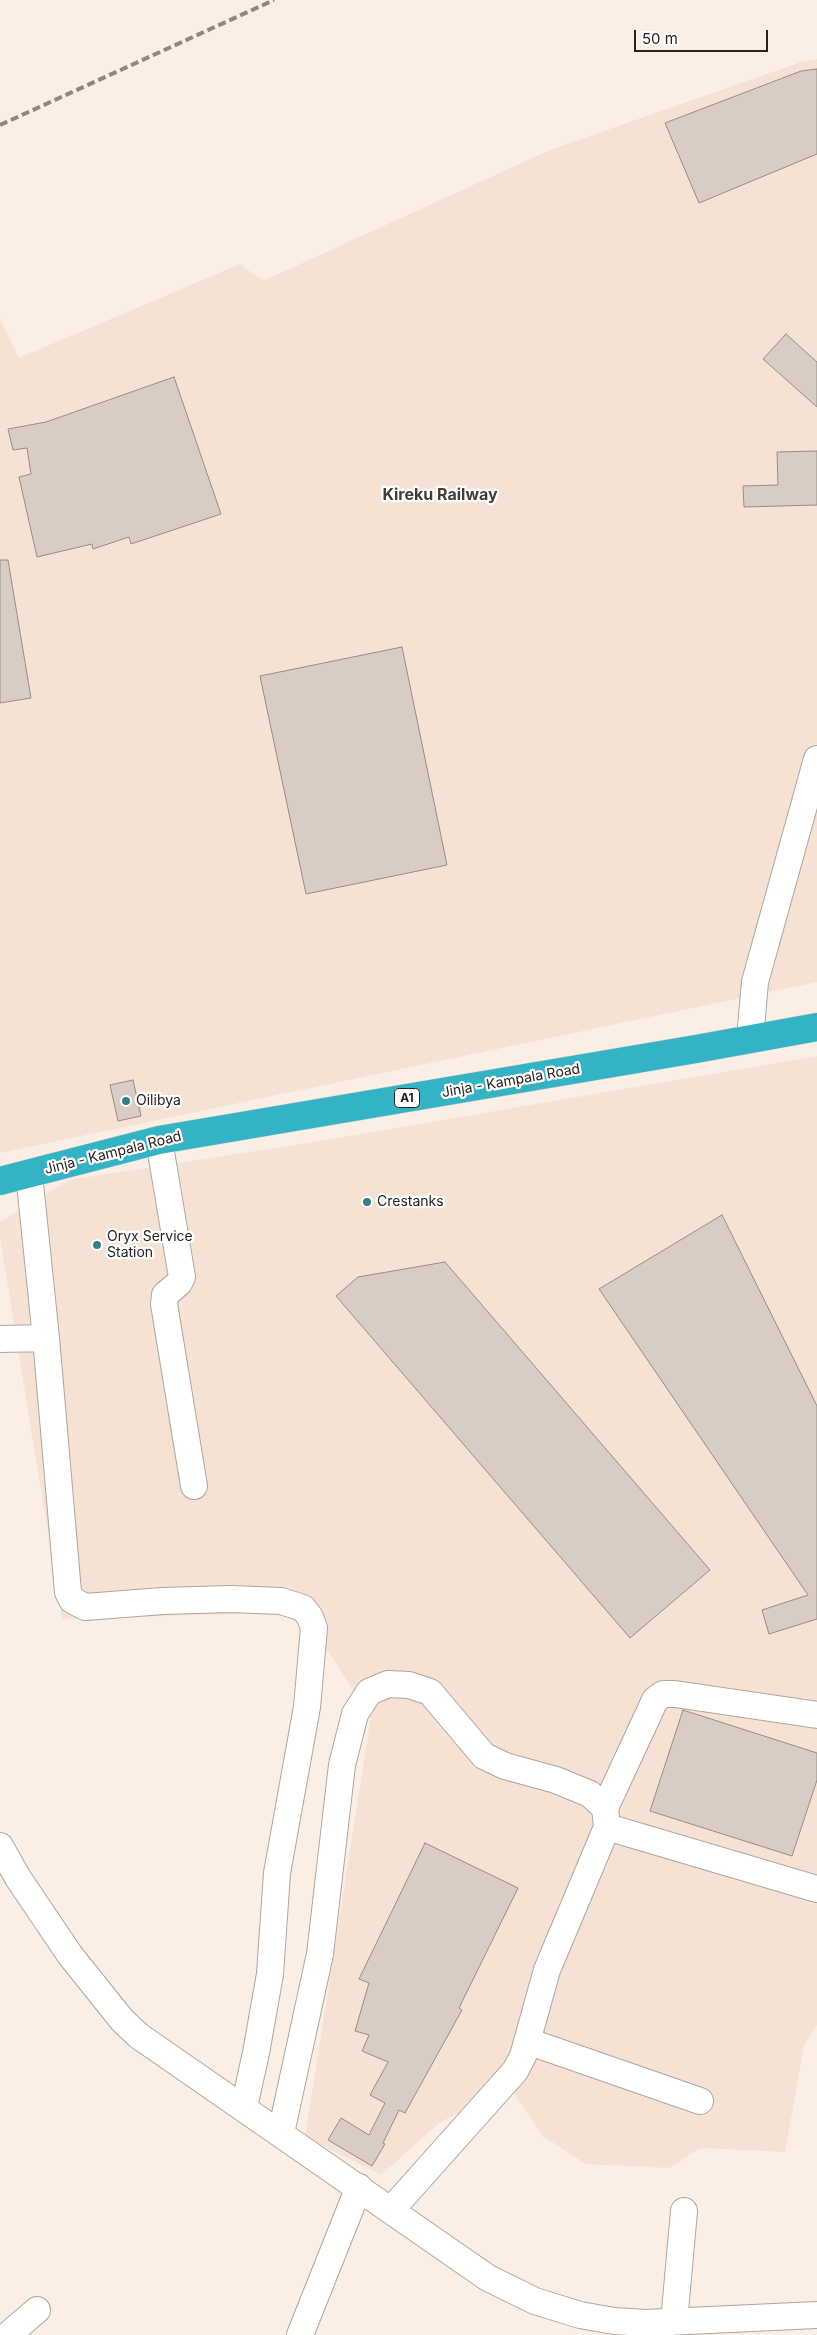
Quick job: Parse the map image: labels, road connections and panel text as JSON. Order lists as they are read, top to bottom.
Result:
{
  "streets": {
    "highway": ["Jinja - Kampala Road", "A1"]
  },
  "districts": ["Kireku Railway"],
  "places": ["Oilibya", "Crestanks", "Oryx Service Station"],
  "scale_bar": "50 m"
}
